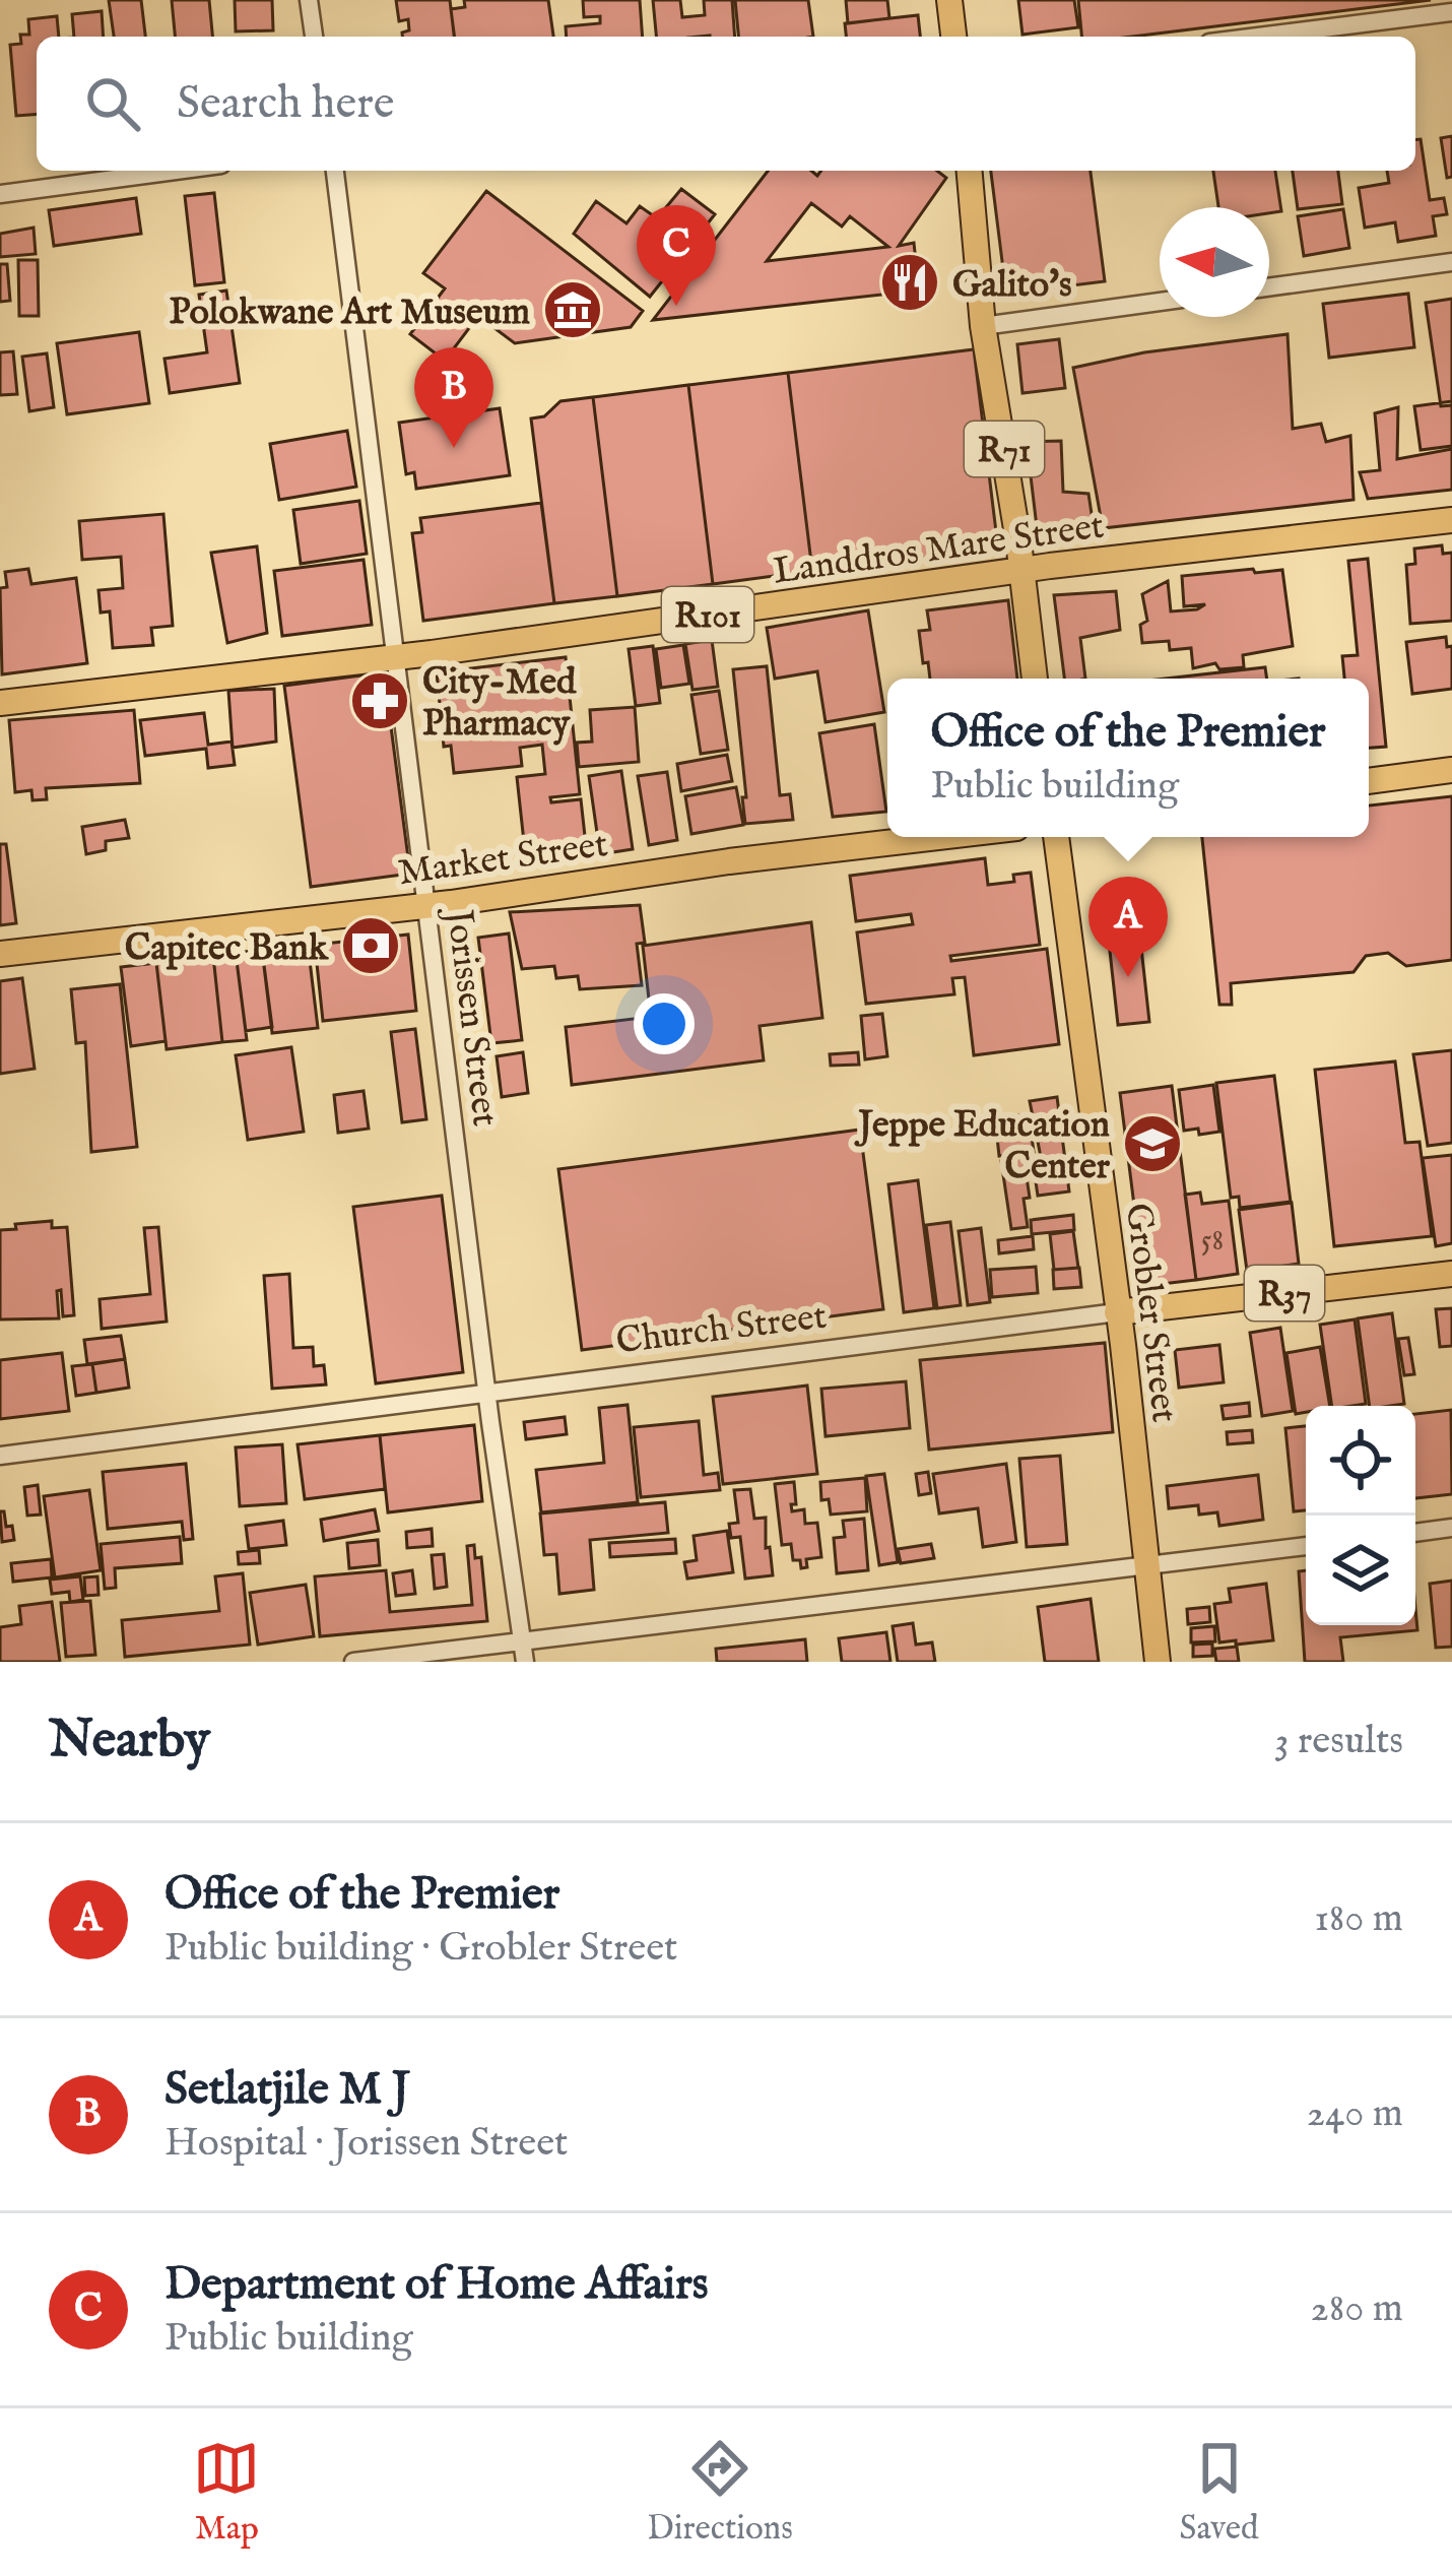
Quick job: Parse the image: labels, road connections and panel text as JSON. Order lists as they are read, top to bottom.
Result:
{
  "streets": {
    "main road": [
      "R71",
      "Landdros Mare Street",
      "R101",
      "Market Street",
      "R37",
      "Grobler Street",
      "Church Street"
    ],
    "street": ["Jorissen Street"]
  },
  "crossings": [
    ["R71", "Landdros Mare Street"],
    ["Landdros Mare Street", "Jorissen Street"],
    ["Market Street", "Jorissen Street"],
    ["Jorissen Street", "Church Street"],
    ["Grobler Street", "Church Street"]
  ],
  "places": {
    "restaurant": ["Galito's"],
    "museum": ["Polokwane Art Museum"],
    "pharmacy": ["City-Med Pharmacy"],
    "bank": ["Capitec Bank"],
    "school or university": ["Jeppe Education Center"]
  },
  "house_numbers": ["58"],
  "north": "left",
  "page": {
    "search": "Search here",
    "pins": ["C", "B", "A"],
    "popup": ["Office of the Premier", "Public building"],
    "heading": ["Nearby", "3 results"],
    "list": [
      {
        "mark": "A",
        "name": "Office of the Premier",
        "note": "Public building · Grobler Street",
        "value": "180 m"
      },
      {
        "mark": "B",
        "name": "Setlatjile M J",
        "note": "Hospital · Jorissen Street",
        "value": "240 m"
      },
      {
        "mark": "C",
        "name": "Department of Home Affairs",
        "note": "Public building",
        "value": "280 m"
      }
    ],
    "nav": ["Map", "Directions", "Saved"]
  }
}
